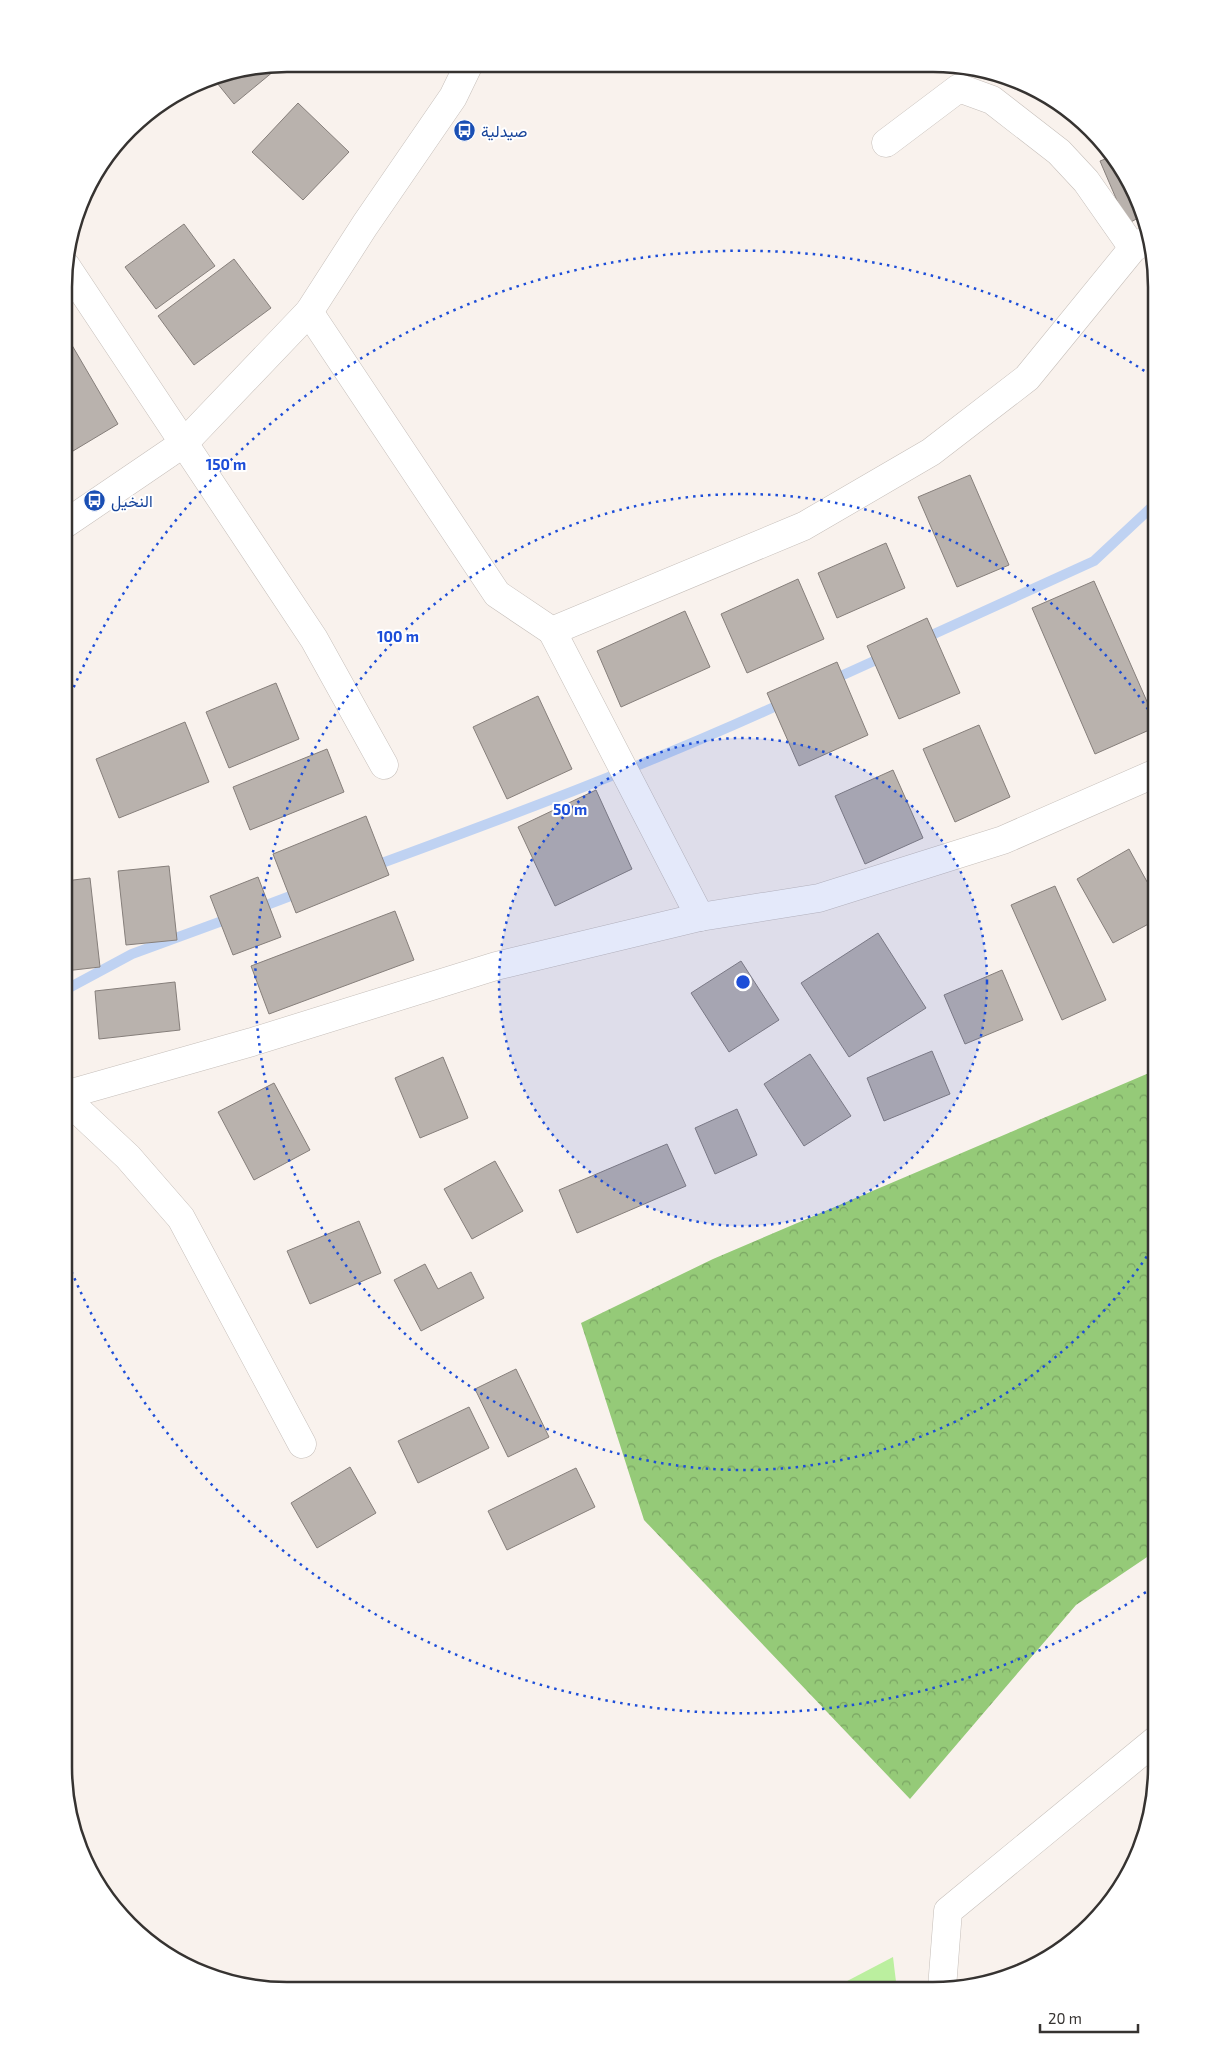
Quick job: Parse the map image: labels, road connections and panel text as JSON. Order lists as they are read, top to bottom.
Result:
{
  "places": {
    "bus stop": ["صيدلية", "النخيل"]
  },
  "scale_bar": "20 m",
  "rings": ["150 m", "100 m", "50 m"]
}
